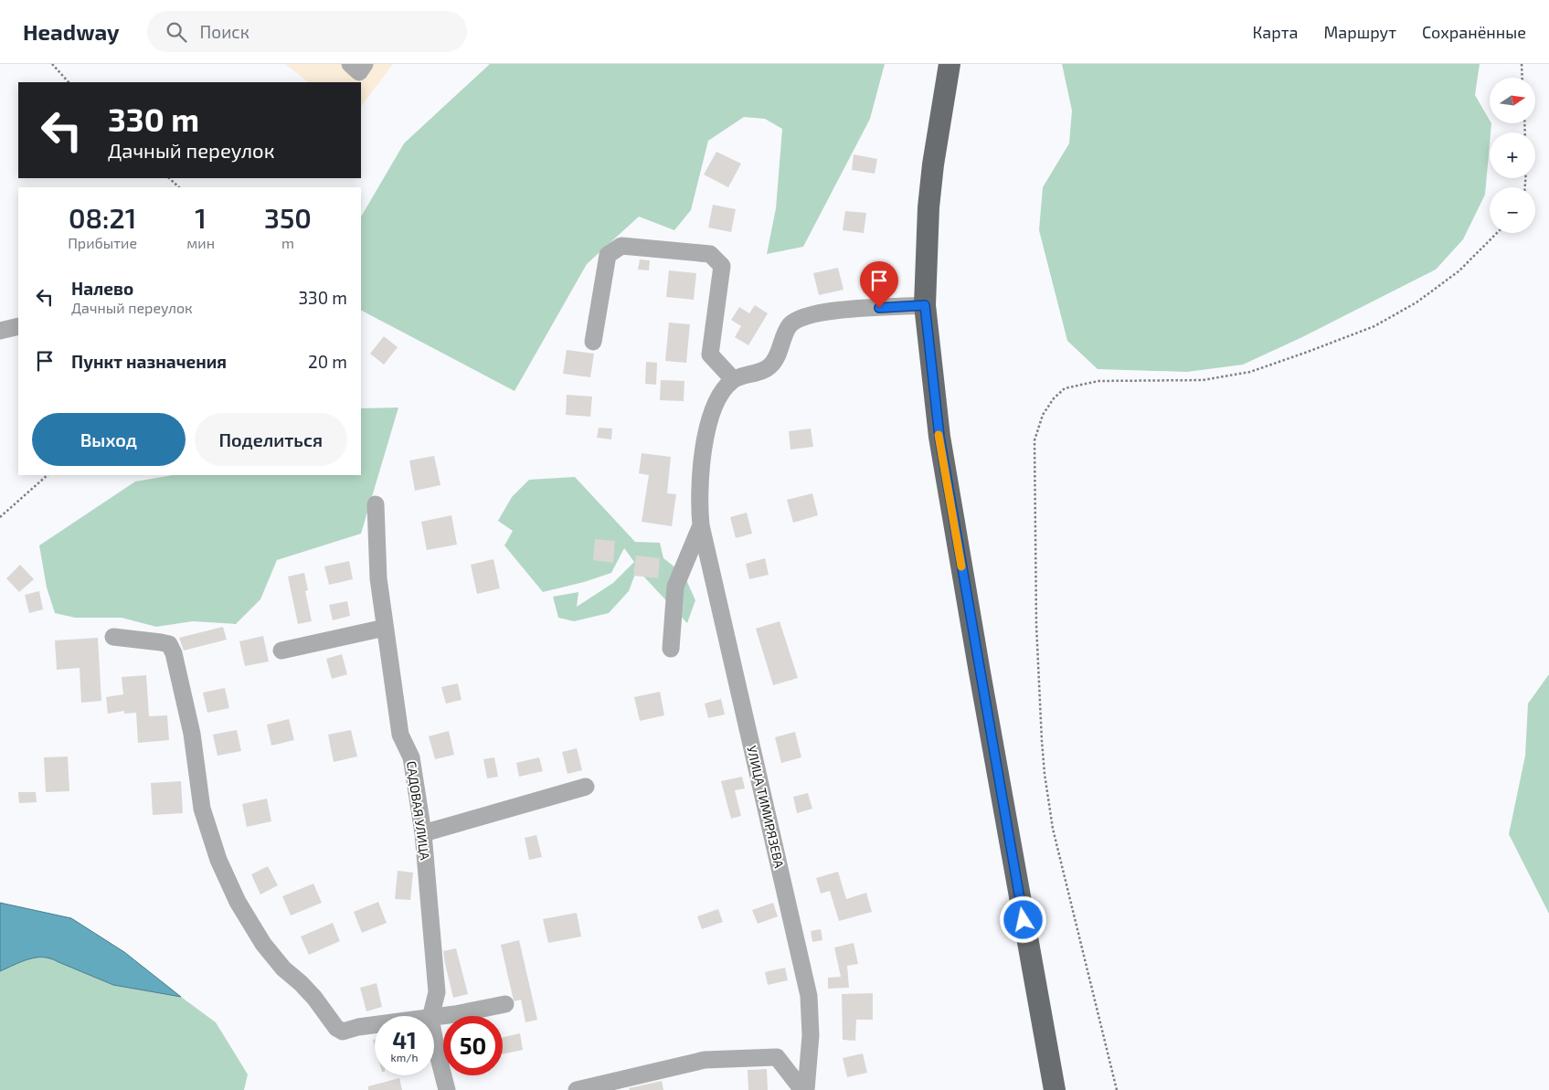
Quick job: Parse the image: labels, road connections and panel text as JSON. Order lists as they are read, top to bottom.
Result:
{
  "streets": {
    "street": ["УЛИЦА ТИМИРЯЗЕВА", "САДОВАЯ УЛИЦА"]
  },
  "north": "right",
  "page": {
    "header": "Headway",
    "search": "Поиск",
    "nav": ["Карта", "Маршрут", "Сохранённые"],
    "map_buttons": ["+", "−"],
    "turn": ["330 m", "Дачный переулок"],
    "eta": [
      "08:21",
      "Прибытие",
      "1",
      "мин",
      "350",
      "m"
    ],
    "list": [
      {
        "name": "Налево",
        "note": "Дачный переулок",
        "value": "330 m"
      },
      {
        "name": "Пункт назначения",
        "value": "20 m"
      }
    ],
    "buttons": ["Выход", "Поделиться"],
    "speed": "41 km/h",
    "limit": "50"
  }
}
